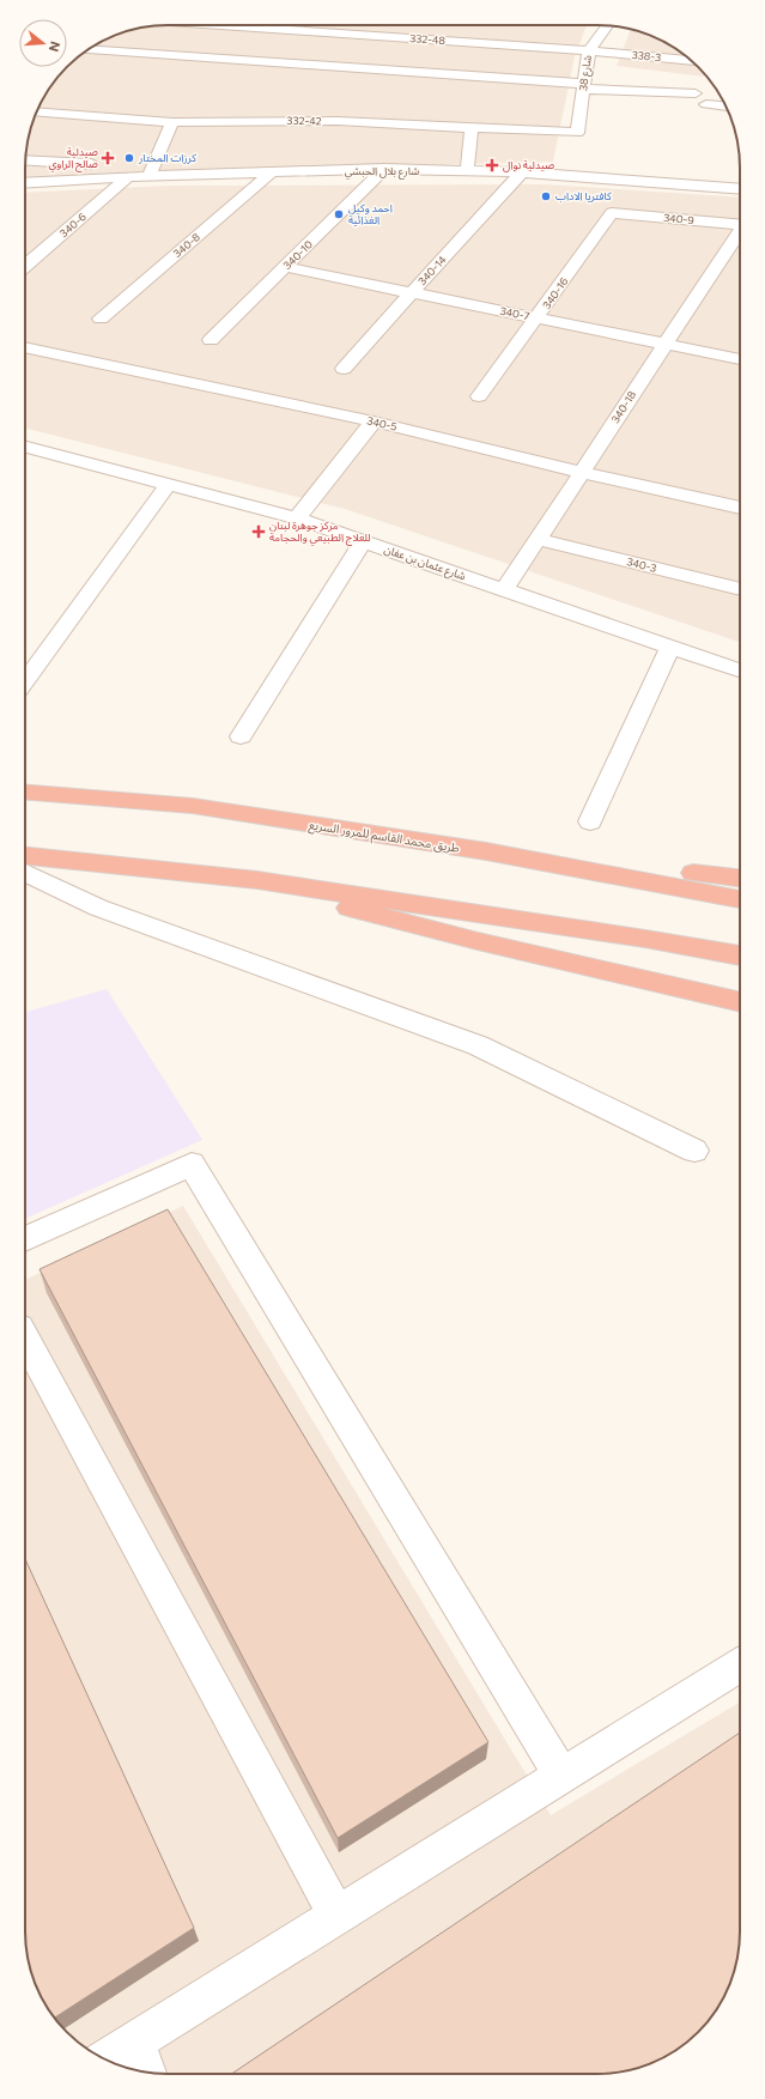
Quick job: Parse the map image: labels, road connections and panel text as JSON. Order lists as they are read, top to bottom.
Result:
{
  "streets": {
    "highway": ["طريق محمد القاسم للمرور السريع"],
    "street": [
      "332-48",
      "338-3",
      "شارع 38",
      "332-42",
      "شارع بلال الحبشي",
      "340-9",
      "340-6",
      "340-8",
      "340-10",
      "340-14",
      "340-16",
      "340-7",
      "340-18",
      "340-5",
      "شارع عثمان بن عفان",
      "340-3"
    ]
  },
  "crossings": [
    ["332-48", "338-3"],
    ["332-48", "شارع 38"],
    ["338-3", "شارع 38"],
    ["شارع 38", "332-42"],
    ["شارع بلال الحبشي", "340-6"],
    ["شارع بلال الحبشي", "340-8"],
    ["شارع بلال الحبشي", "340-10"],
    ["شارع بلال الحبشي", "340-14"],
    ["340-9", "340-16"],
    ["340-10", "340-7"],
    ["340-14", "340-7"],
    ["340-16", "340-7"],
    ["340-7", "340-18"],
    ["340-18", "340-5"],
    ["340-18", "شارع عثمان بن عفان"],
    ["340-18", "340-3"]
  ],
  "places": {
    "health": ["صيدلية صالح الراوي", "صيدلية نوال", "مركز جوهرة لبنان للعلاج الطبيعي والحجامة"],
    "other": ["كرزات المختار", "كافتريا الاداب", "احمد وكيل الغذائية"]
  },
  "north": "right"
}
